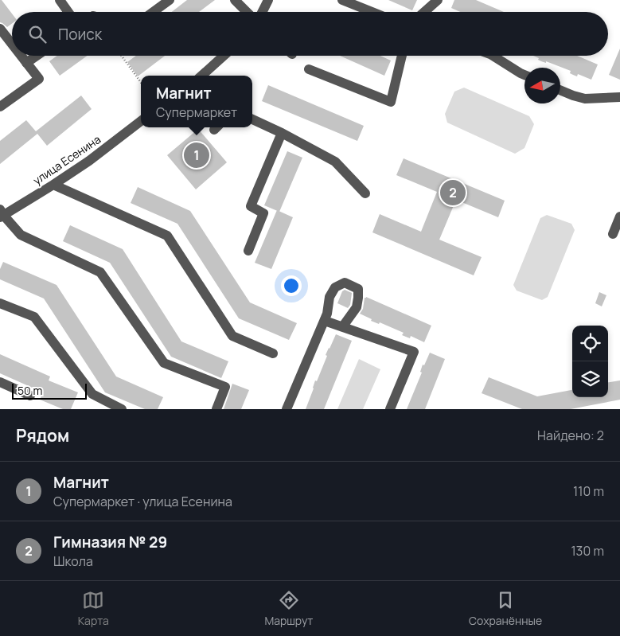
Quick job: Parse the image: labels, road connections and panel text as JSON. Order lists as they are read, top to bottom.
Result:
{
  "streets": {
    "street": ["улица Есенина"]
  },
  "scale_bar": "50 m",
  "north": "left",
  "page": {
    "search": "Поиск",
    "popup": ["Магнит", "Супермаркет"],
    "pins": ["1", "2"],
    "scale": "50 m",
    "heading": ["Рядом", "Найдено: 2"],
    "list": [
      {
        "mark": "1",
        "name": "Магнит",
        "note": "Супермаркет · улица Есенина",
        "value": "110 m"
      },
      {
        "mark": "2",
        "name": "Гимназия № 29",
        "note": "Школа",
        "value": "130 m"
      }
    ],
    "nav": ["Карта", "Маршрут", "Сохранённые"]
  }
}
